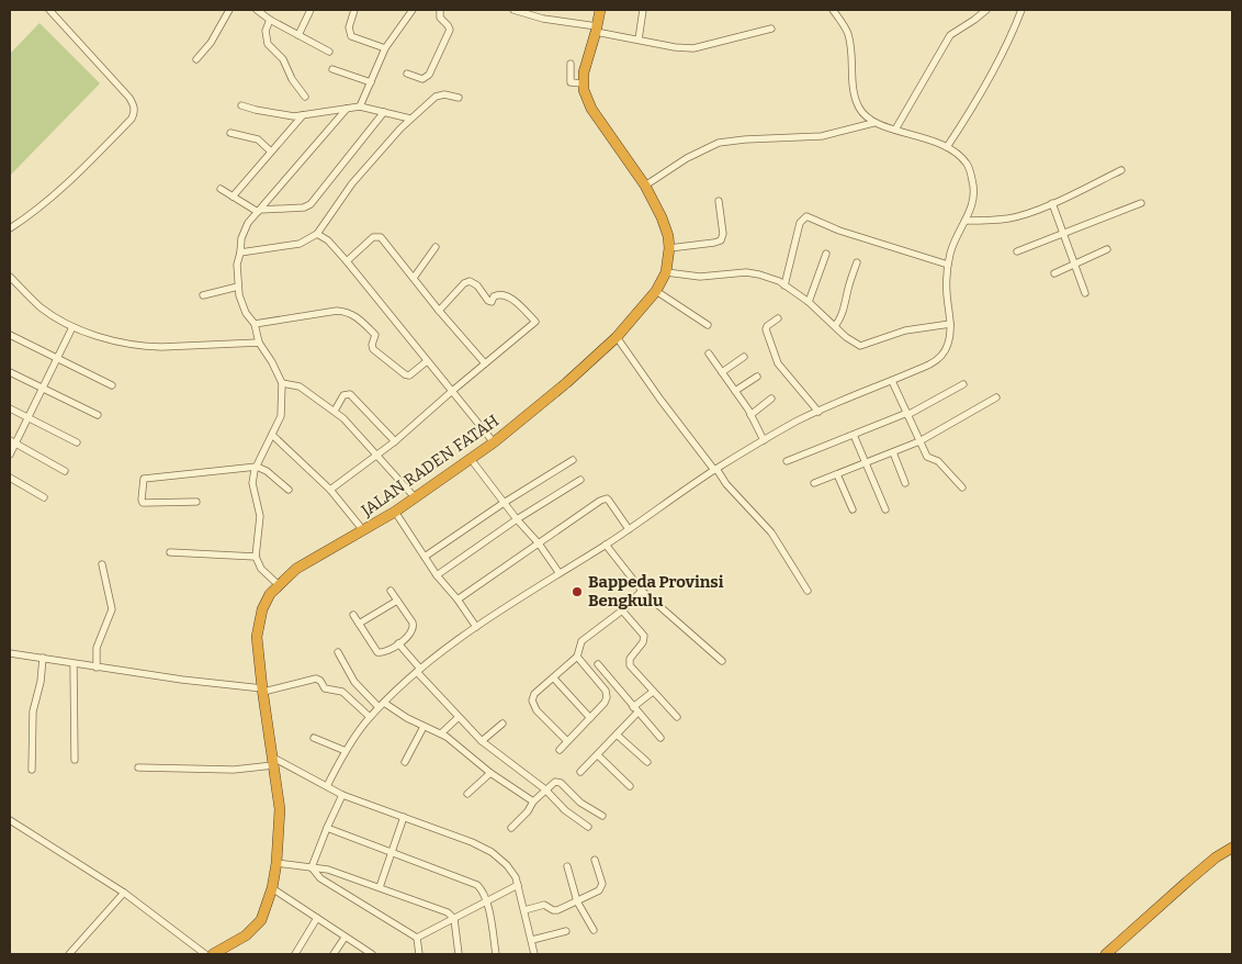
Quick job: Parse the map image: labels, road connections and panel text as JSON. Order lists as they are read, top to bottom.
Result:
{
  "streets": {
    "highway": ["JALAN RADEN FATAH"]
  },
  "places": ["Bappeda Provinsi Bengkulu"]
}
